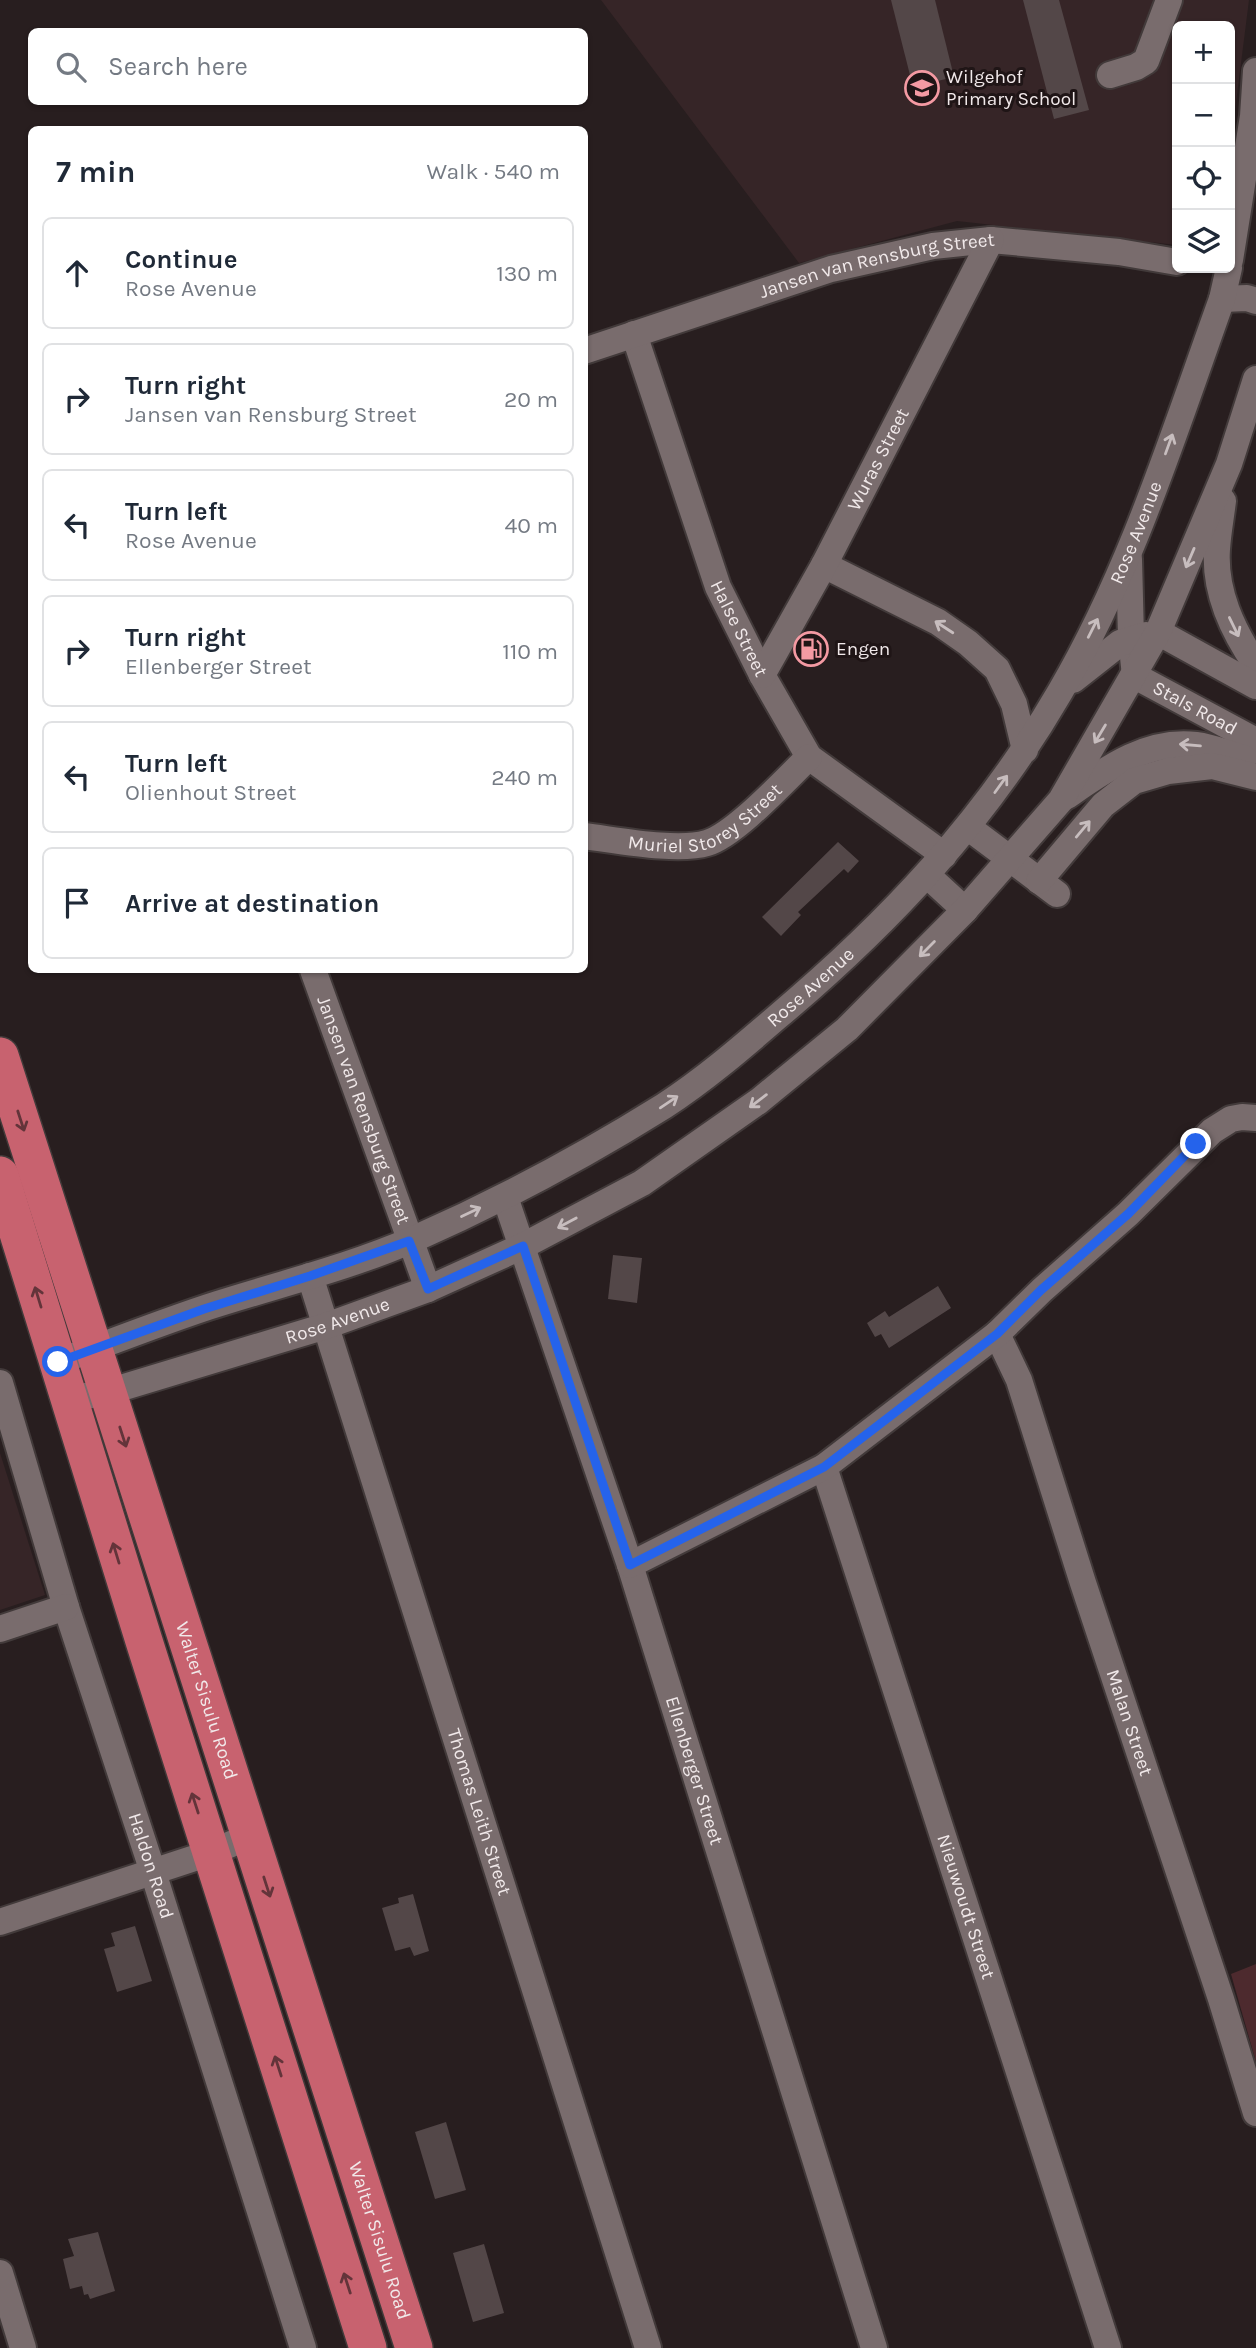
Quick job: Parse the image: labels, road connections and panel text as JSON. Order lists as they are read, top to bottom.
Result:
{
  "streets": {
    "highway": ["Walter Sisulu Road"],
    "street": [
      "Jansen van Rensburg Street",
      "Wuras Street",
      "Rose Avenue",
      "Halse Street",
      "Stals Road",
      "Muriel Storey Street",
      "Malan Street",
      "Ellenberger Street",
      "Thomas Leith Street",
      "Haldon Road",
      "Nieuwoudt Street"
    ]
  },
  "crossings": [
    ["Jansen van Rensburg Street", "Wuras Street"],
    ["Jansen van Rensburg Street", "Rose Avenue"],
    ["Jansen van Rensburg Street", "Halse Street"],
    ["Wuras Street", "Halse Street"],
    ["Rose Avenue", "Halse Street"],
    ["Rose Avenue", "Stals Road"],
    ["Rose Avenue", "Walter Sisulu Road"],
    ["Rose Avenue", "Ellenberger Street"],
    ["Rose Avenue", "Thomas Leith Street"],
    ["Halse Street", "Muriel Storey Street"]
  ],
  "places": {
    "school or university": ["Wilgehof Primary School"],
    "fuel station": ["Engen"]
  },
  "page": {
    "map_buttons": ["+", "−"],
    "search": "Search here",
    "heading": ["7 min", "Walk · 540 m"],
    "list": [
      ["Continue", "Rose Avenue", "130 m"],
      ["Turn right", "Jansen van Rensburg Street", "20 m"],
      ["Turn left", "Rose Avenue", "40 m"],
      ["Turn right", "Ellenberger Street", "110 m"],
      ["Turn left", "Olienhout Street", "240 m"],
      "Arrive at destination"
    ]
  }
}
